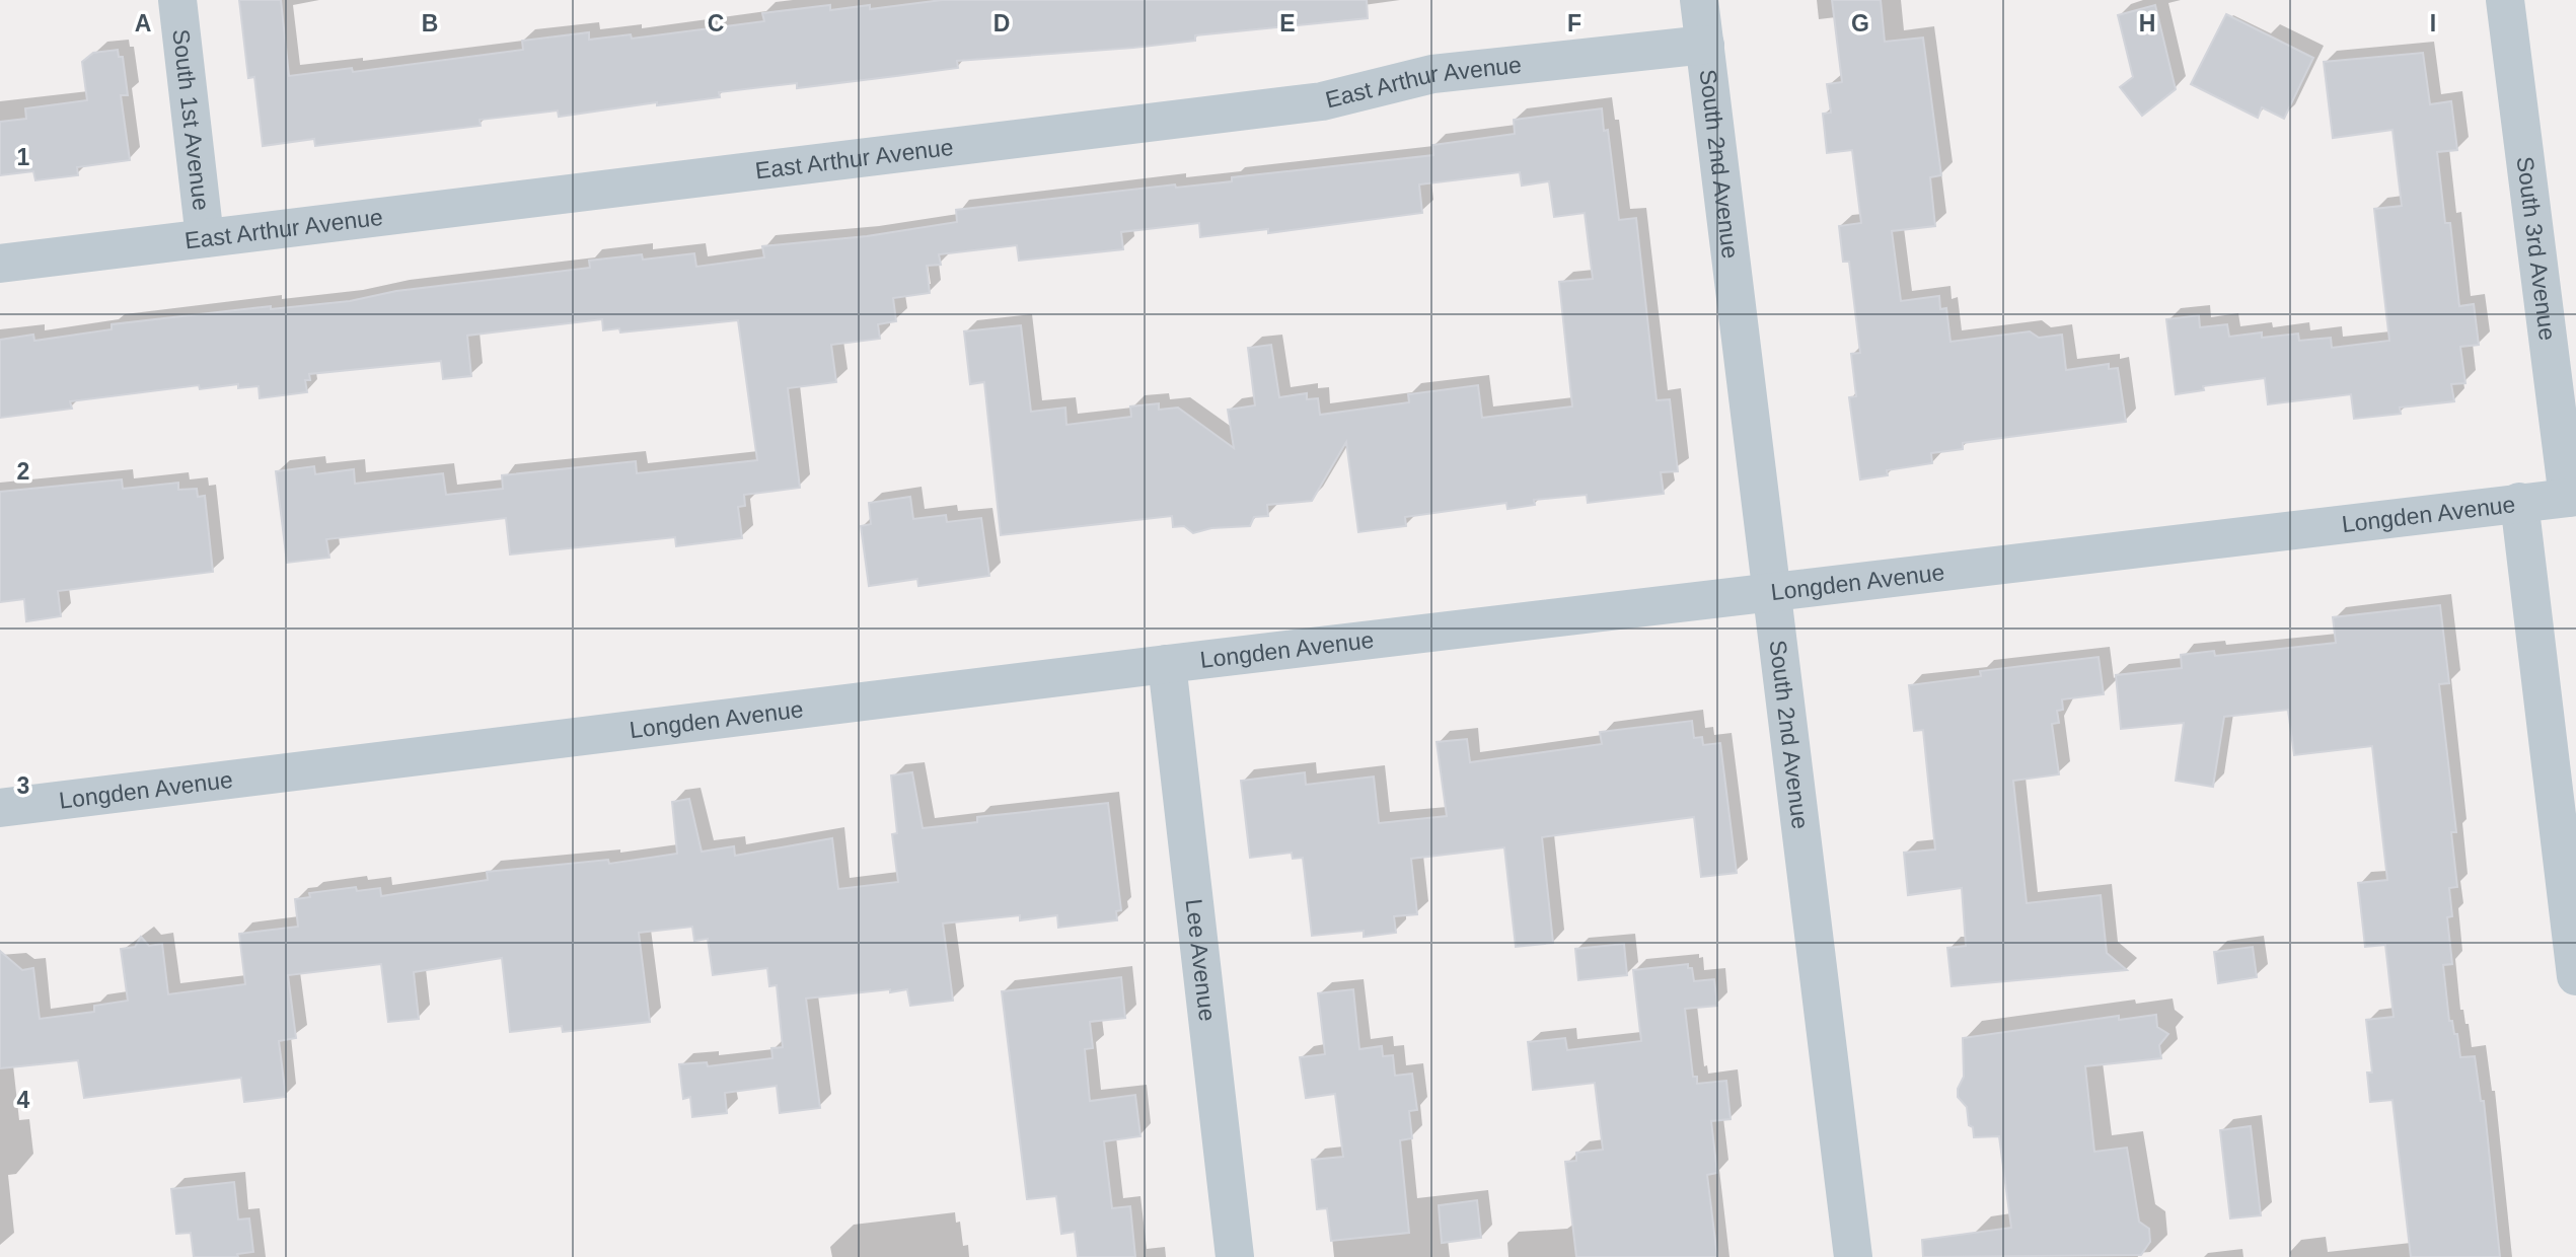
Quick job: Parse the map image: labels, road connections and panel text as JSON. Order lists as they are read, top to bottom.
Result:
{
  "streets": {
    "street": [
      "East Arthur Avenue",
      "South 1st Avenue",
      "South 2nd Avenue",
      "South 3rd Avenue",
      "Longden Avenue",
      "Lee Avenue"
    ]
  },
  "crossings": [
    ["East Arthur Avenue", "South 1st Avenue"],
    ["East Arthur Avenue", "South 2nd Avenue"],
    ["South 2nd Avenue", "Longden Avenue"],
    ["South 3rd Avenue", "Longden Avenue"],
    ["Longden Avenue", "Lee Avenue"]
  ],
  "grid": {
    "columns": [
      "A",
      "B",
      "C",
      "D",
      "E",
      "F",
      "G",
      "H",
      "I"
    ],
    "rows": [
      "1",
      "2",
      "3",
      "4"
    ]
  }
}
